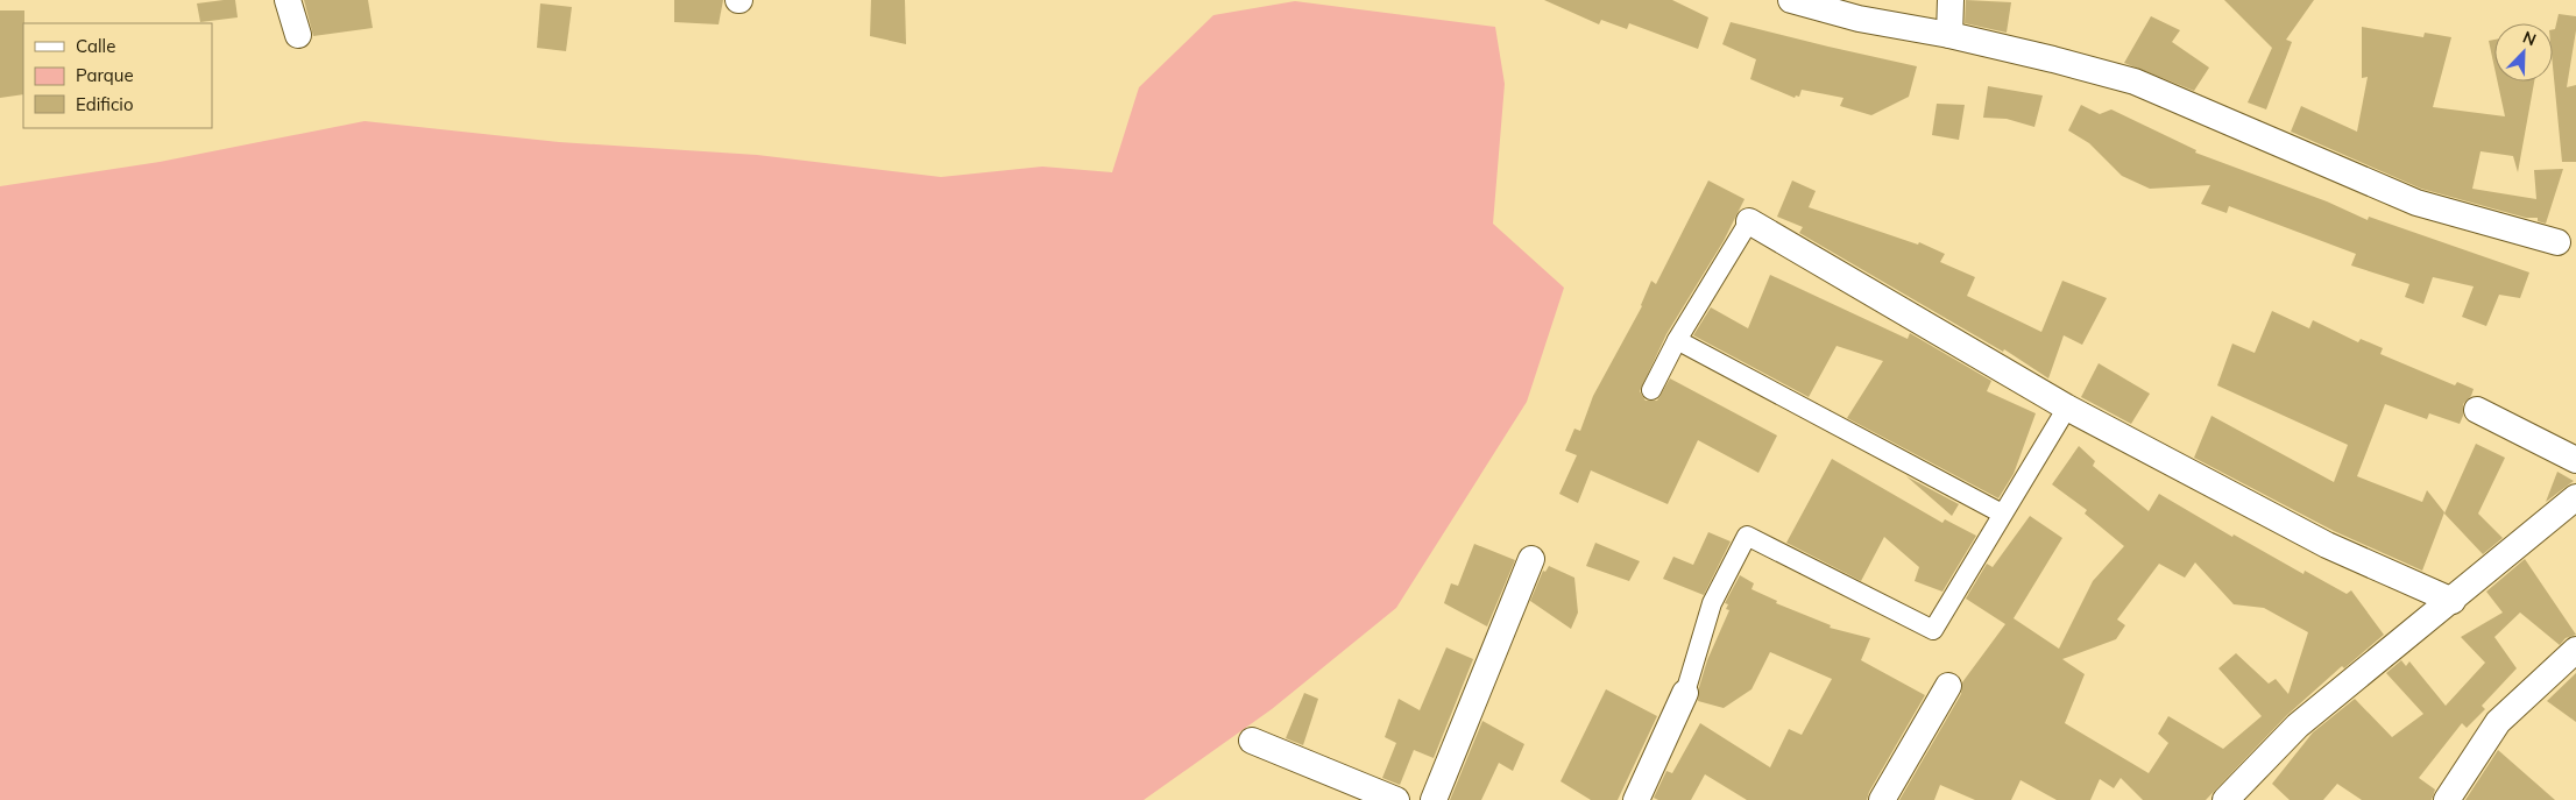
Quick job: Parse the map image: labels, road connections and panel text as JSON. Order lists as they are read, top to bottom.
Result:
{
  "legend": ["Calle", "Parque", "Edificio"],
  "north": "top right"
}
